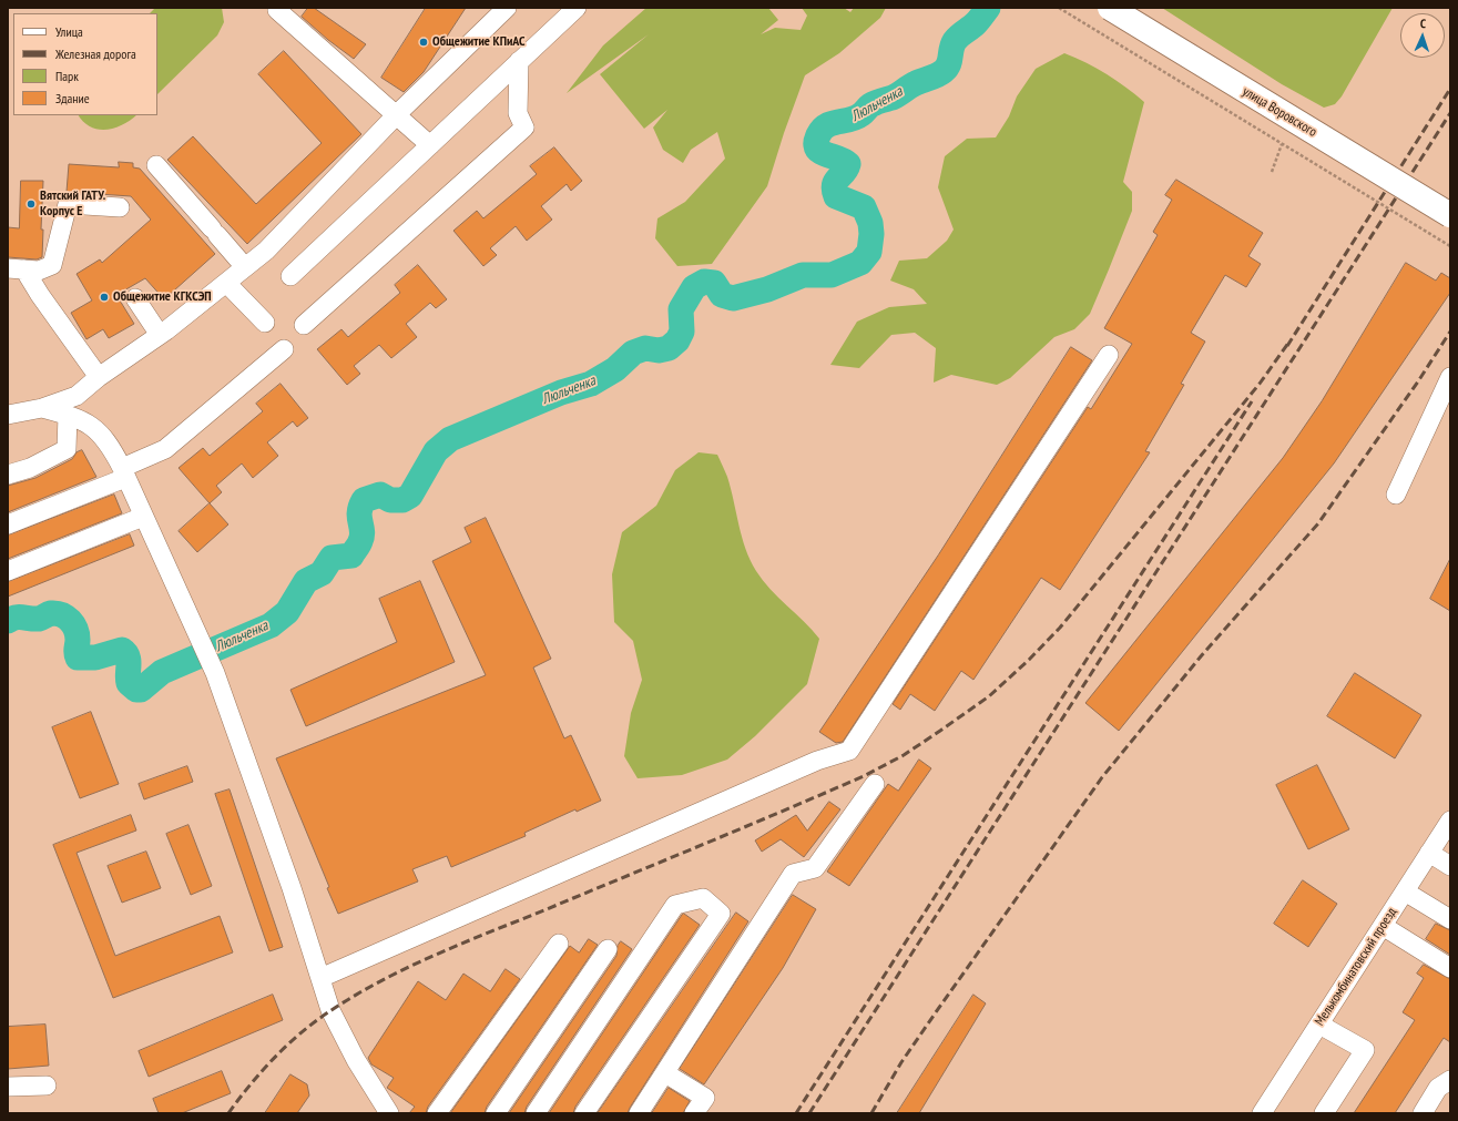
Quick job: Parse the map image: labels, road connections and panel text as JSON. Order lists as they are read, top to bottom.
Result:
{
  "streets": {
    "main road": ["улица Воровского"],
    "street": ["Мелькомбинатовский проезд"]
  },
  "water": ["Люльченка"],
  "places": ["Общежитие КПиАС", "Вятский ГАТУ. Корпус Е", "Общежитие КГКСЭП"],
  "legend": [
    "Улица",
    "Железная дорога",
    "Парк",
    "Здание"
  ],
  "north": "top"
}
